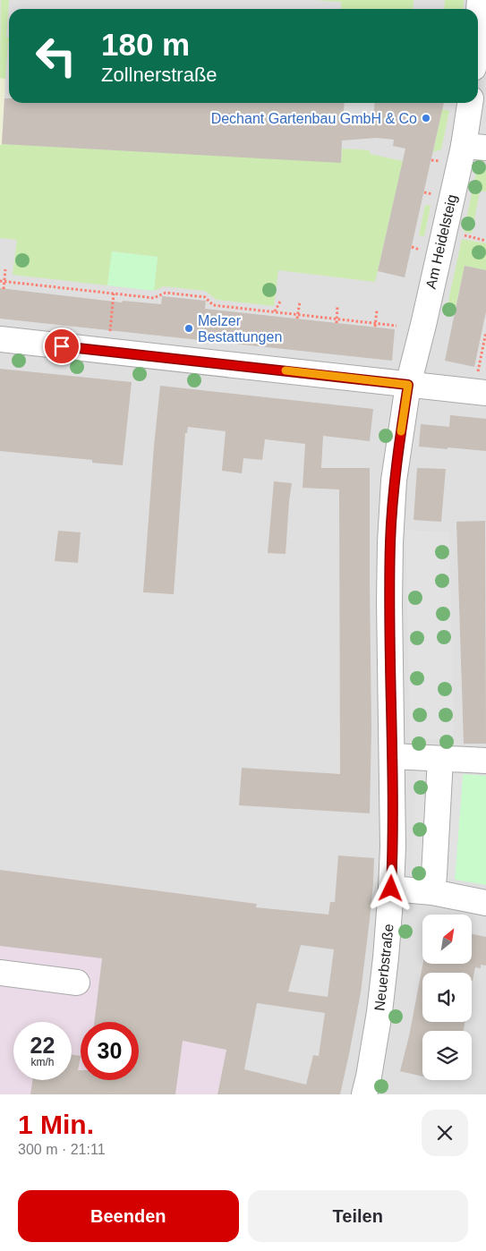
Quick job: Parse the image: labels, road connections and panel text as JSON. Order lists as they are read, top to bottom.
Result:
{
  "streets": {
    "street": ["Am Heidelsteig", "Neuerbstraße"]
  },
  "crossings": [
    ["Am Heidelsteig", "Neuerbstraße"]
  ],
  "places": ["Dechant Gartenbau GmbH & Co", "Melzer Bestattungen"],
  "north": "top right",
  "page": {
    "turn": ["180 m", "Zollnerstraße"],
    "speed": "22 km/h",
    "limit": "30",
    "heading": ["1 Min.", "300 m · 21:11"],
    "buttons": ["Beenden", "Teilen"]
  }
}
